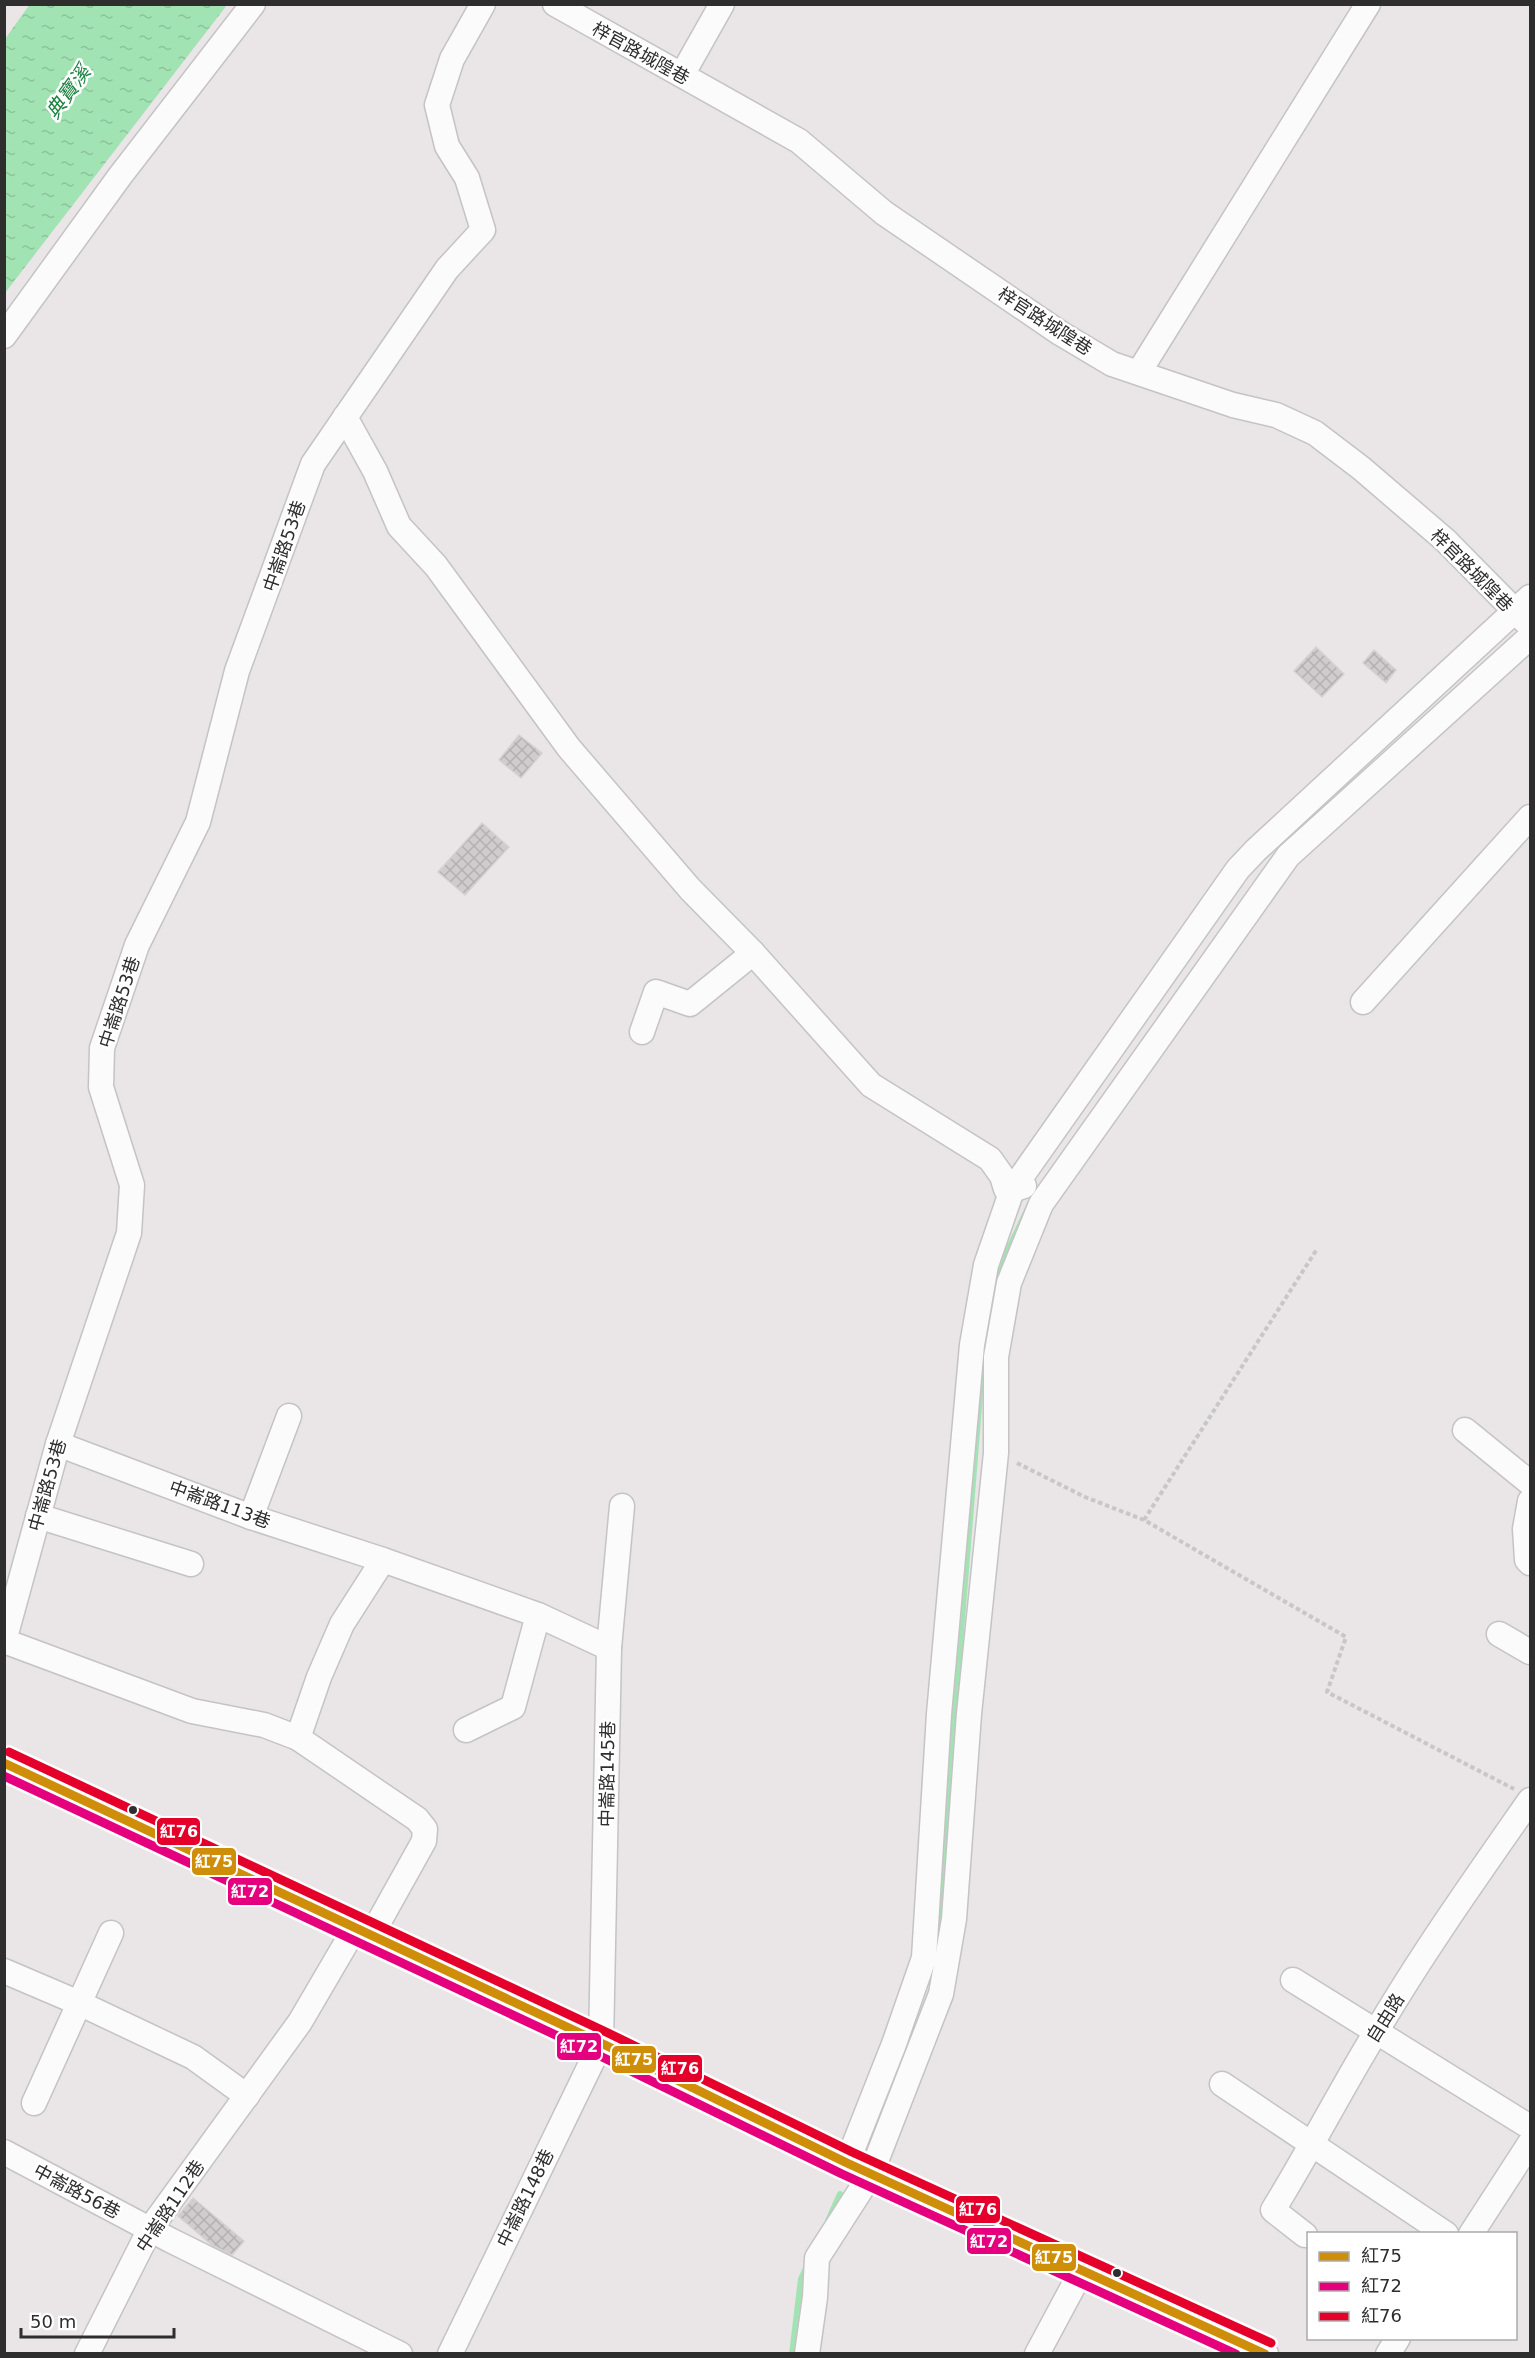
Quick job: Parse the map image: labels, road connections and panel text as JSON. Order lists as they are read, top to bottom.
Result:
{
  "streets": {
    "street": [
      "梓官路城隍巷",
      "中崙路53巷",
      "中崙路113巷",
      "中崙路145巷",
      "自由路",
      "中崙路56巷",
      "中崙路148巷",
      "中崙路112巷"
    ]
  },
  "crossings": [
    ["中崙路53巷", "中崙路113巷"],
    ["中崙路113巷", "中崙路145巷"],
    ["中崙路145巷", "中崙路148巷"],
    ["中崙路56巷", "中崙路112巷"]
  ],
  "water": ["典寶溪"],
  "lines": ["transit line 紅76", "transit line 紅75", "transit line 紅72"],
  "legend": ["紅75", "紅72", "紅76"],
  "scale_bar": "50 m"
}
